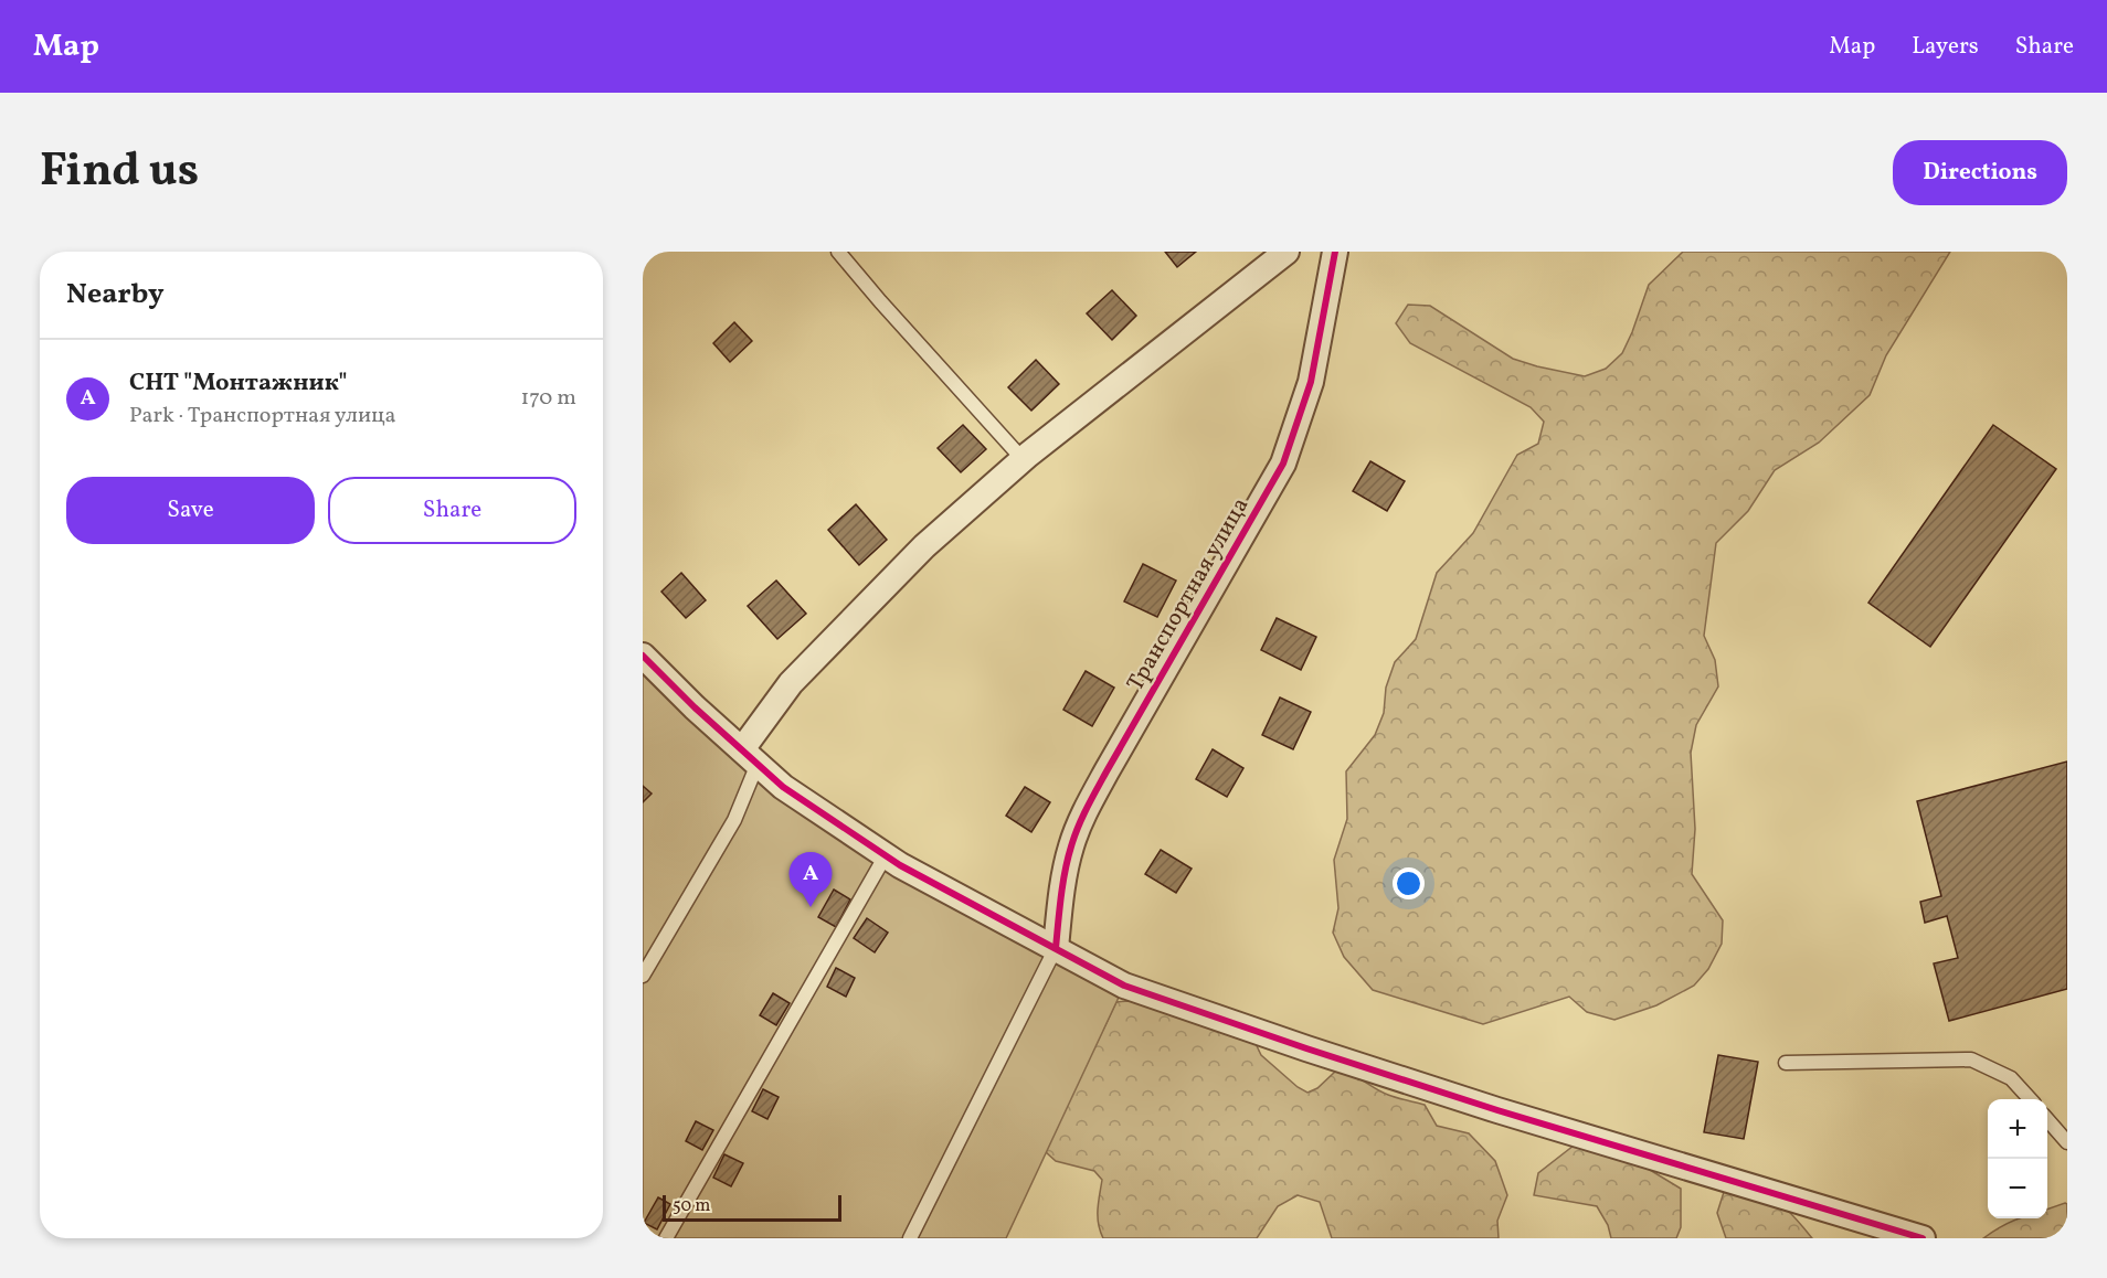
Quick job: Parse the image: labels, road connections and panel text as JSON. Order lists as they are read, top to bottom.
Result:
{
  "streets": {
    "street": ["Транспортная улица"]
  },
  "scale_bar": "50 m",
  "page": {
    "header": "Map",
    "nav": ["Map", "Layers", "Share"],
    "title": "Find us",
    "buttons": [
      "Directions",
      ["Save", "Share"]
    ],
    "heading": "Nearby",
    "list": [
      {
        "mark": "A",
        "name": "СНТ \"Монтажник\"",
        "note": "Park · Транспортная улица",
        "value": "170 m"
      }
    ],
    "pins": "A",
    "map_buttons": ["+", "−"],
    "scale": "50 m"
  }
}
